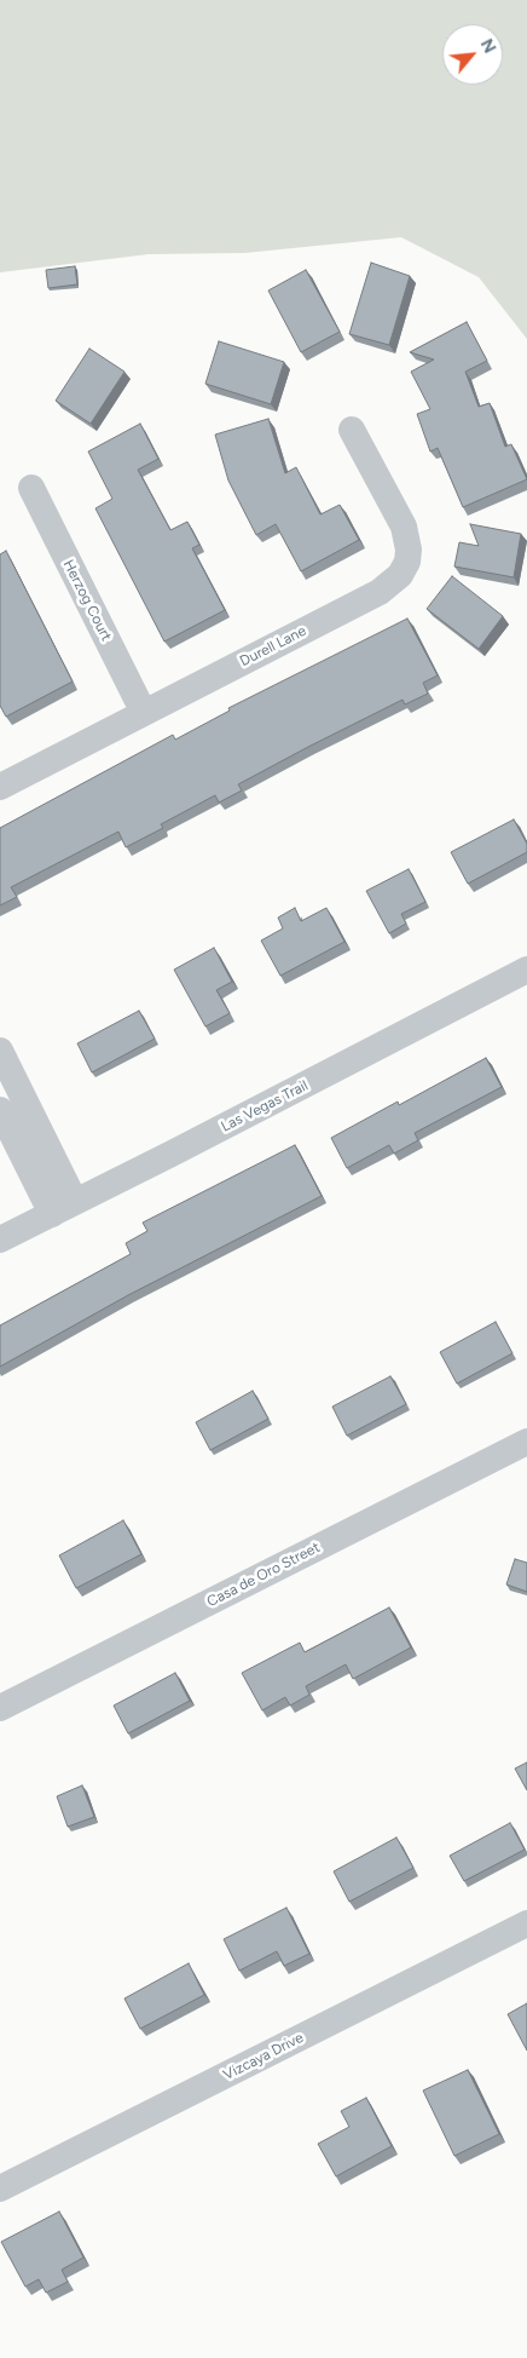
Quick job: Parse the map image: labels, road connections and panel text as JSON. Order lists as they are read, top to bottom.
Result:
{
  "streets": {
    "street": [
      "Herzog Court",
      "Durell Lane",
      "Las Vegas Trail",
      "Casa de Oro Street",
      "Vizcaya Drive"
    ]
  },
  "crossings": [
    ["Herzog Court", "Durell Lane"]
  ],
  "north": "top right"
}
